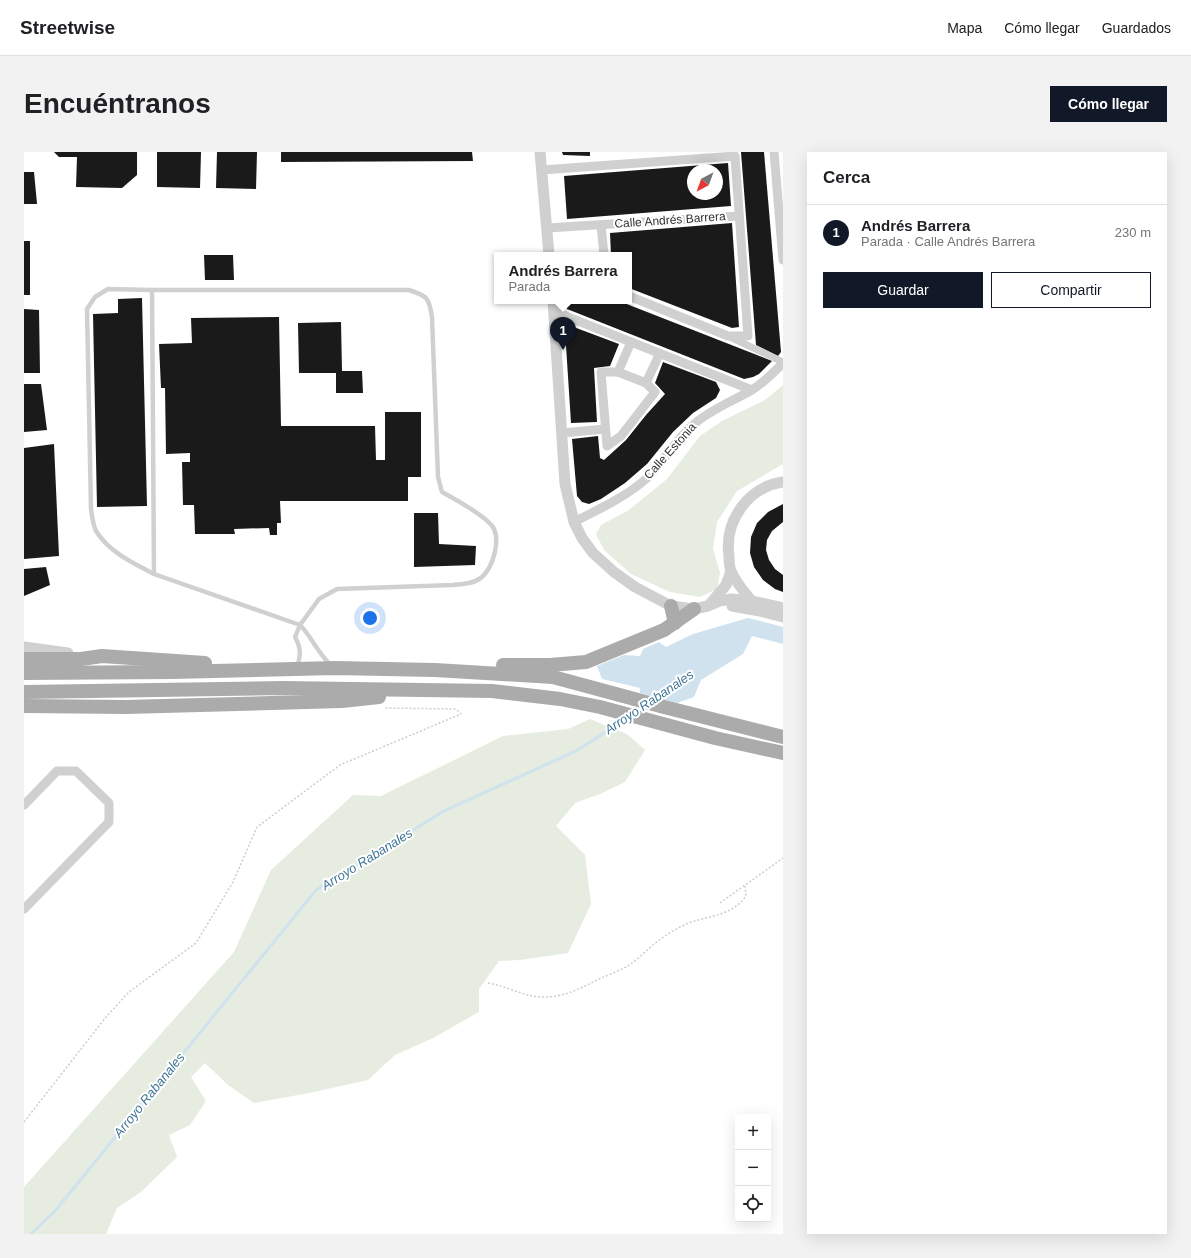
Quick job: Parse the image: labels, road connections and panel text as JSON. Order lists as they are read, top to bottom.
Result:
{
  "streets": {
    "street": ["Calle Andrés Barrera", "Calle Estonia"]
  },
  "crossings": [
    ["Calle Andrés Barrera", "Calle Estonia"]
  ],
  "water": ["Arroyo Rabanales"],
  "north": "bottom left",
  "page": {
    "header": "Streetwise",
    "nav": ["Mapa", "Cómo llegar", "Guardados"],
    "buttons": [
      "Cómo llegar",
      ["Guardar", "Compartir"]
    ],
    "title": "Encuéntranos",
    "heading": "Cerca",
    "list": [
      {
        "mark": "1",
        "name": "Andrés Barrera",
        "note": "Parada · Calle Andrés Barrera",
        "value": "230 m"
      }
    ],
    "popup": ["Andrés Barrera", "Parada"],
    "pins": "1",
    "map_buttons": ["+", "−"]
  }
}
